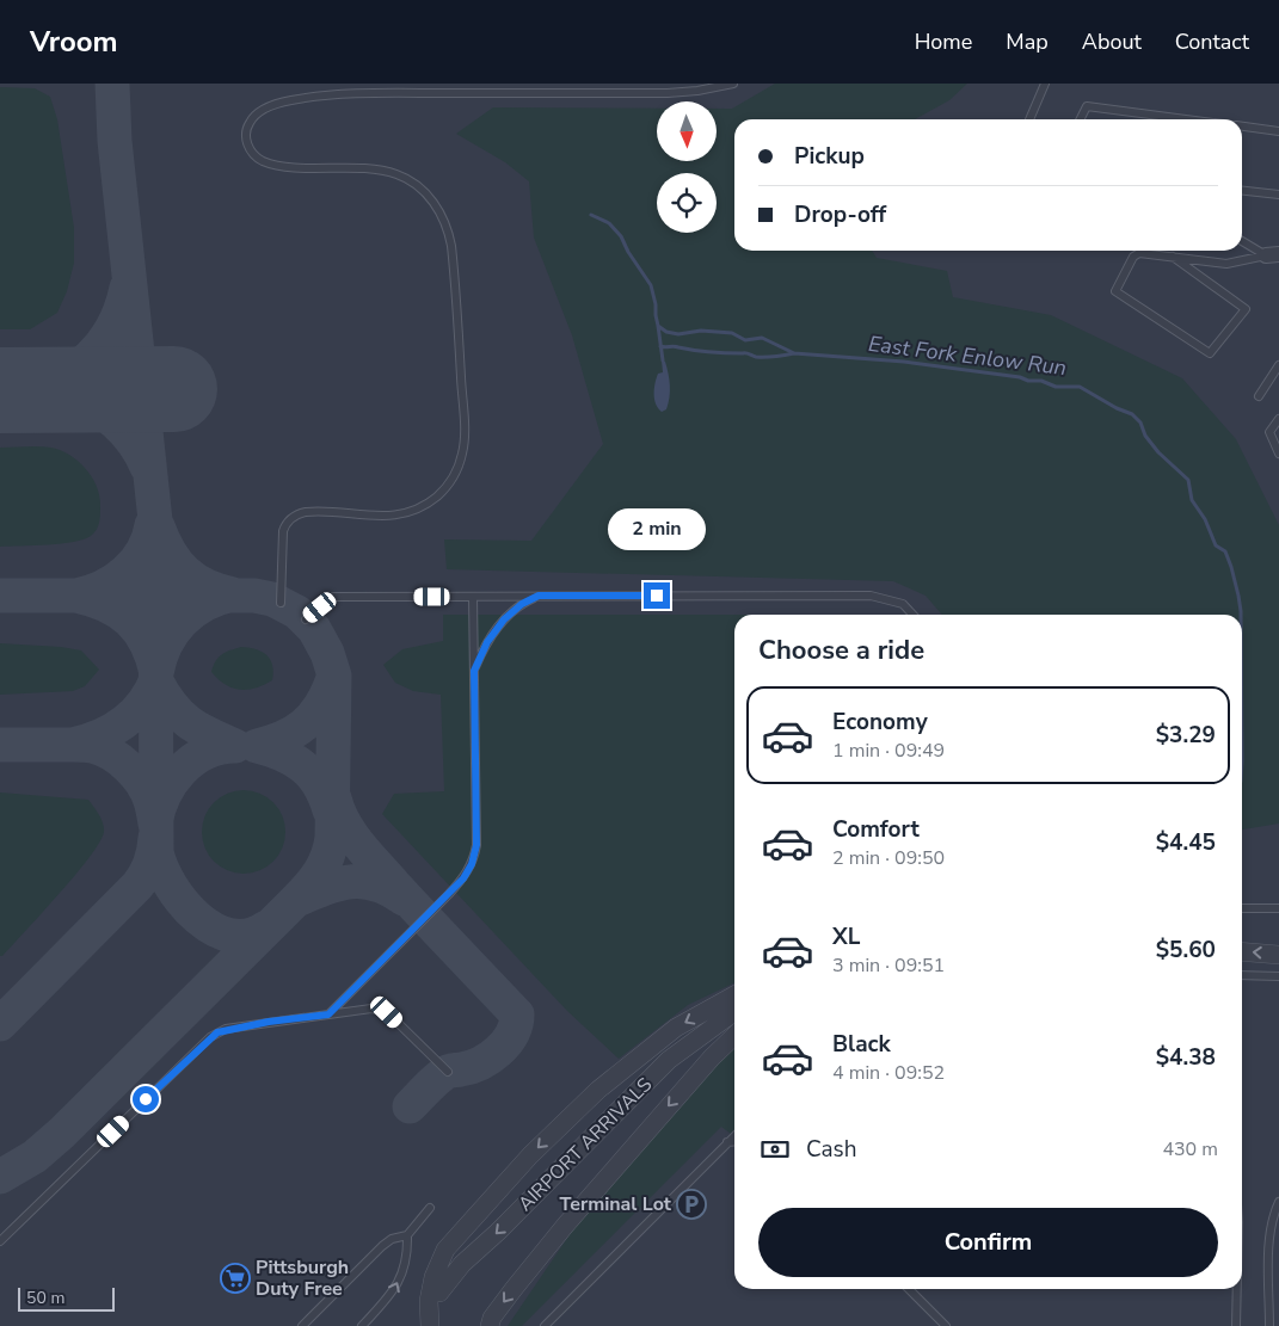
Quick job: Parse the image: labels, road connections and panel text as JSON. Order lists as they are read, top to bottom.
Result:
{
  "streets": {
    "street": ["AIRPORT ARRIVALS"]
  },
  "water": ["East Fork Enlow Run"],
  "places": {
    "parking": ["Terminal Lot"],
    "supermarket": ["Pittsburgh Duty Free"]
  },
  "scale_bar": "50 m",
  "north": "bottom",
  "page": {
    "header": "Vroom",
    "nav": [
      "Home",
      "Map",
      "About",
      "Contact"
    ],
    "banner": ["Pickup", "Drop-off"],
    "bubble": "2 min",
    "heading": "Choose a ride",
    "list": [
      {
        "name": "Economy",
        "note": "1 min · 09:49",
        "value": "$3.29"
      },
      {
        "name": "Comfort",
        "note": "2 min · 09:50",
        "value": "$4.45"
      },
      {
        "name": "XL",
        "note": "3 min · 09:51",
        "value": "$5.60"
      },
      {
        "name": "Black",
        "note": "4 min · 09:52",
        "value": "$4.38"
      }
    ],
    "pay": ["Cash", "430 m"],
    "buttons": "Confirm",
    "scale": "50 m"
  }
}
